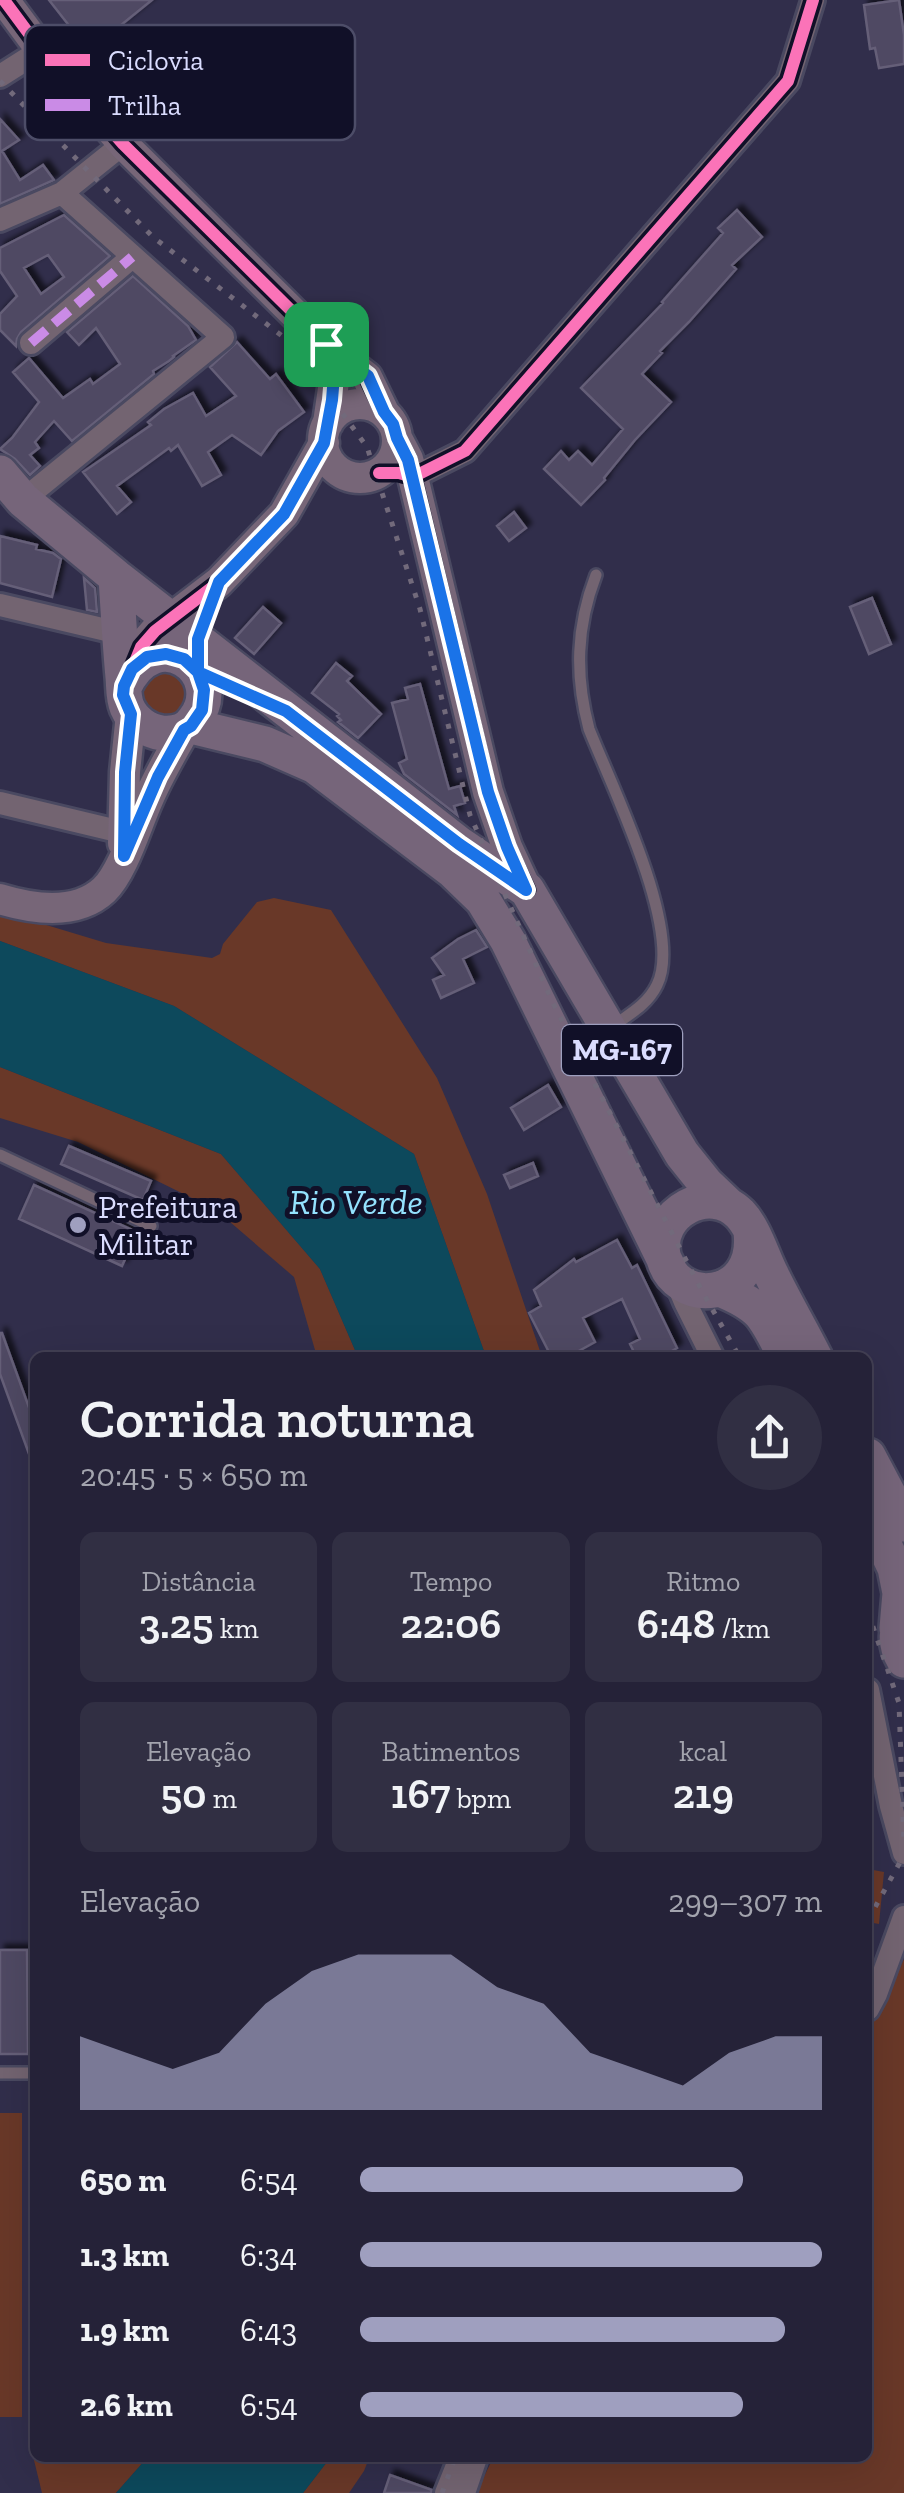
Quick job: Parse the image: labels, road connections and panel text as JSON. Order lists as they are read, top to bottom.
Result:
{
  "streets": {
    "main road": ["MG-167"]
  },
  "water": ["Rio Verde"],
  "places": ["Prefeitura Militar"],
  "legend": ["Ciclovia", "Trilha"],
  "page": {
    "heading": ["Corrida noturna", "20:45 · 5 × 650 m"],
    "stats": [
      ["Distância", "3.25 km"],
      ["Tempo", "22:06"],
      ["Ritmo", "6:48 /km"],
      ["Elevação", "50 m"],
      ["Batimentos", "167 bpm"],
      ["kcal", "219"]
    ],
    "chart": ["Elevação", "299–307 m"],
    "list": [
      {
        "name": "650 m",
        "note": "6:54"
      },
      {
        "name": "1.3 km",
        "note": "6:34"
      },
      {
        "name": "1.9 km",
        "note": "6:43"
      },
      {
        "name": "2.6 km",
        "note": "6:54"
      }
    ]
  }
}
